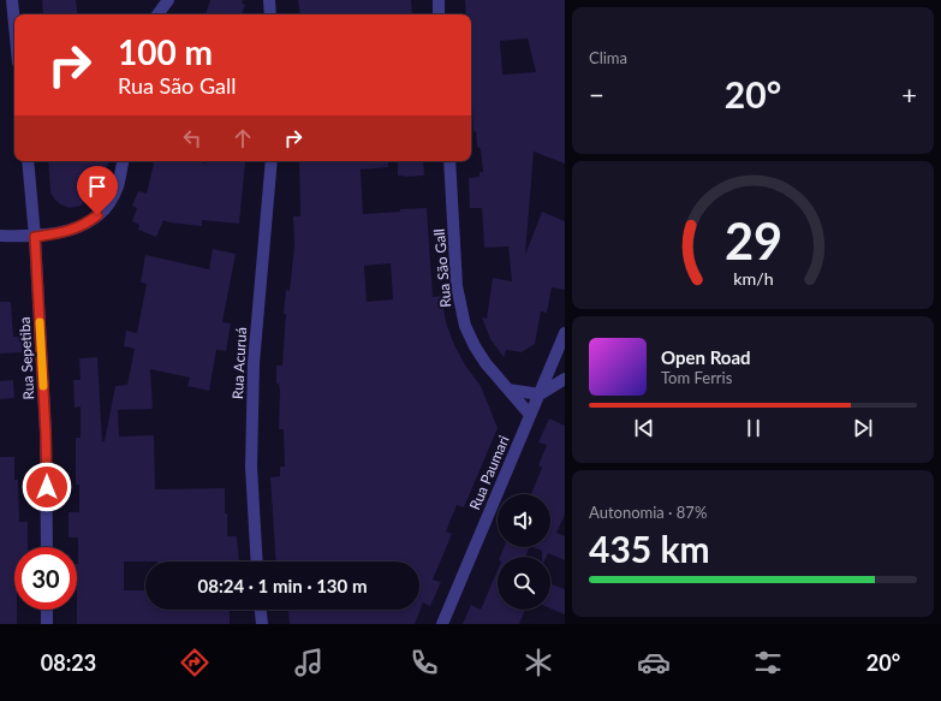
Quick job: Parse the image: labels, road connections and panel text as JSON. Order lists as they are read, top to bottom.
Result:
{
  "streets": {
    "street": [
      "Rua São Gall",
      "Rua Sepetiba",
      "Rua Acuruá",
      "Rua Paumari"
    ]
  },
  "crossings": [
    ["Rua São Gall", "Rua Paumari"]
  ],
  "page": {
    "tile": [
      "Clima",
      ["Autonomia · 87%", "435 km"]
    ],
    "turn": ["100 m", "Rua São Gall"],
    "heat": ["−", "20°", "+"],
    "song": ["Open Road", "Tom Ferris"],
    "limit": "30",
    "trip": "08:24 · 1 min · 130 m",
    "tabs": ["08:23", "20°"],
    "gauge": ["29", "km/h"]
  }
}
